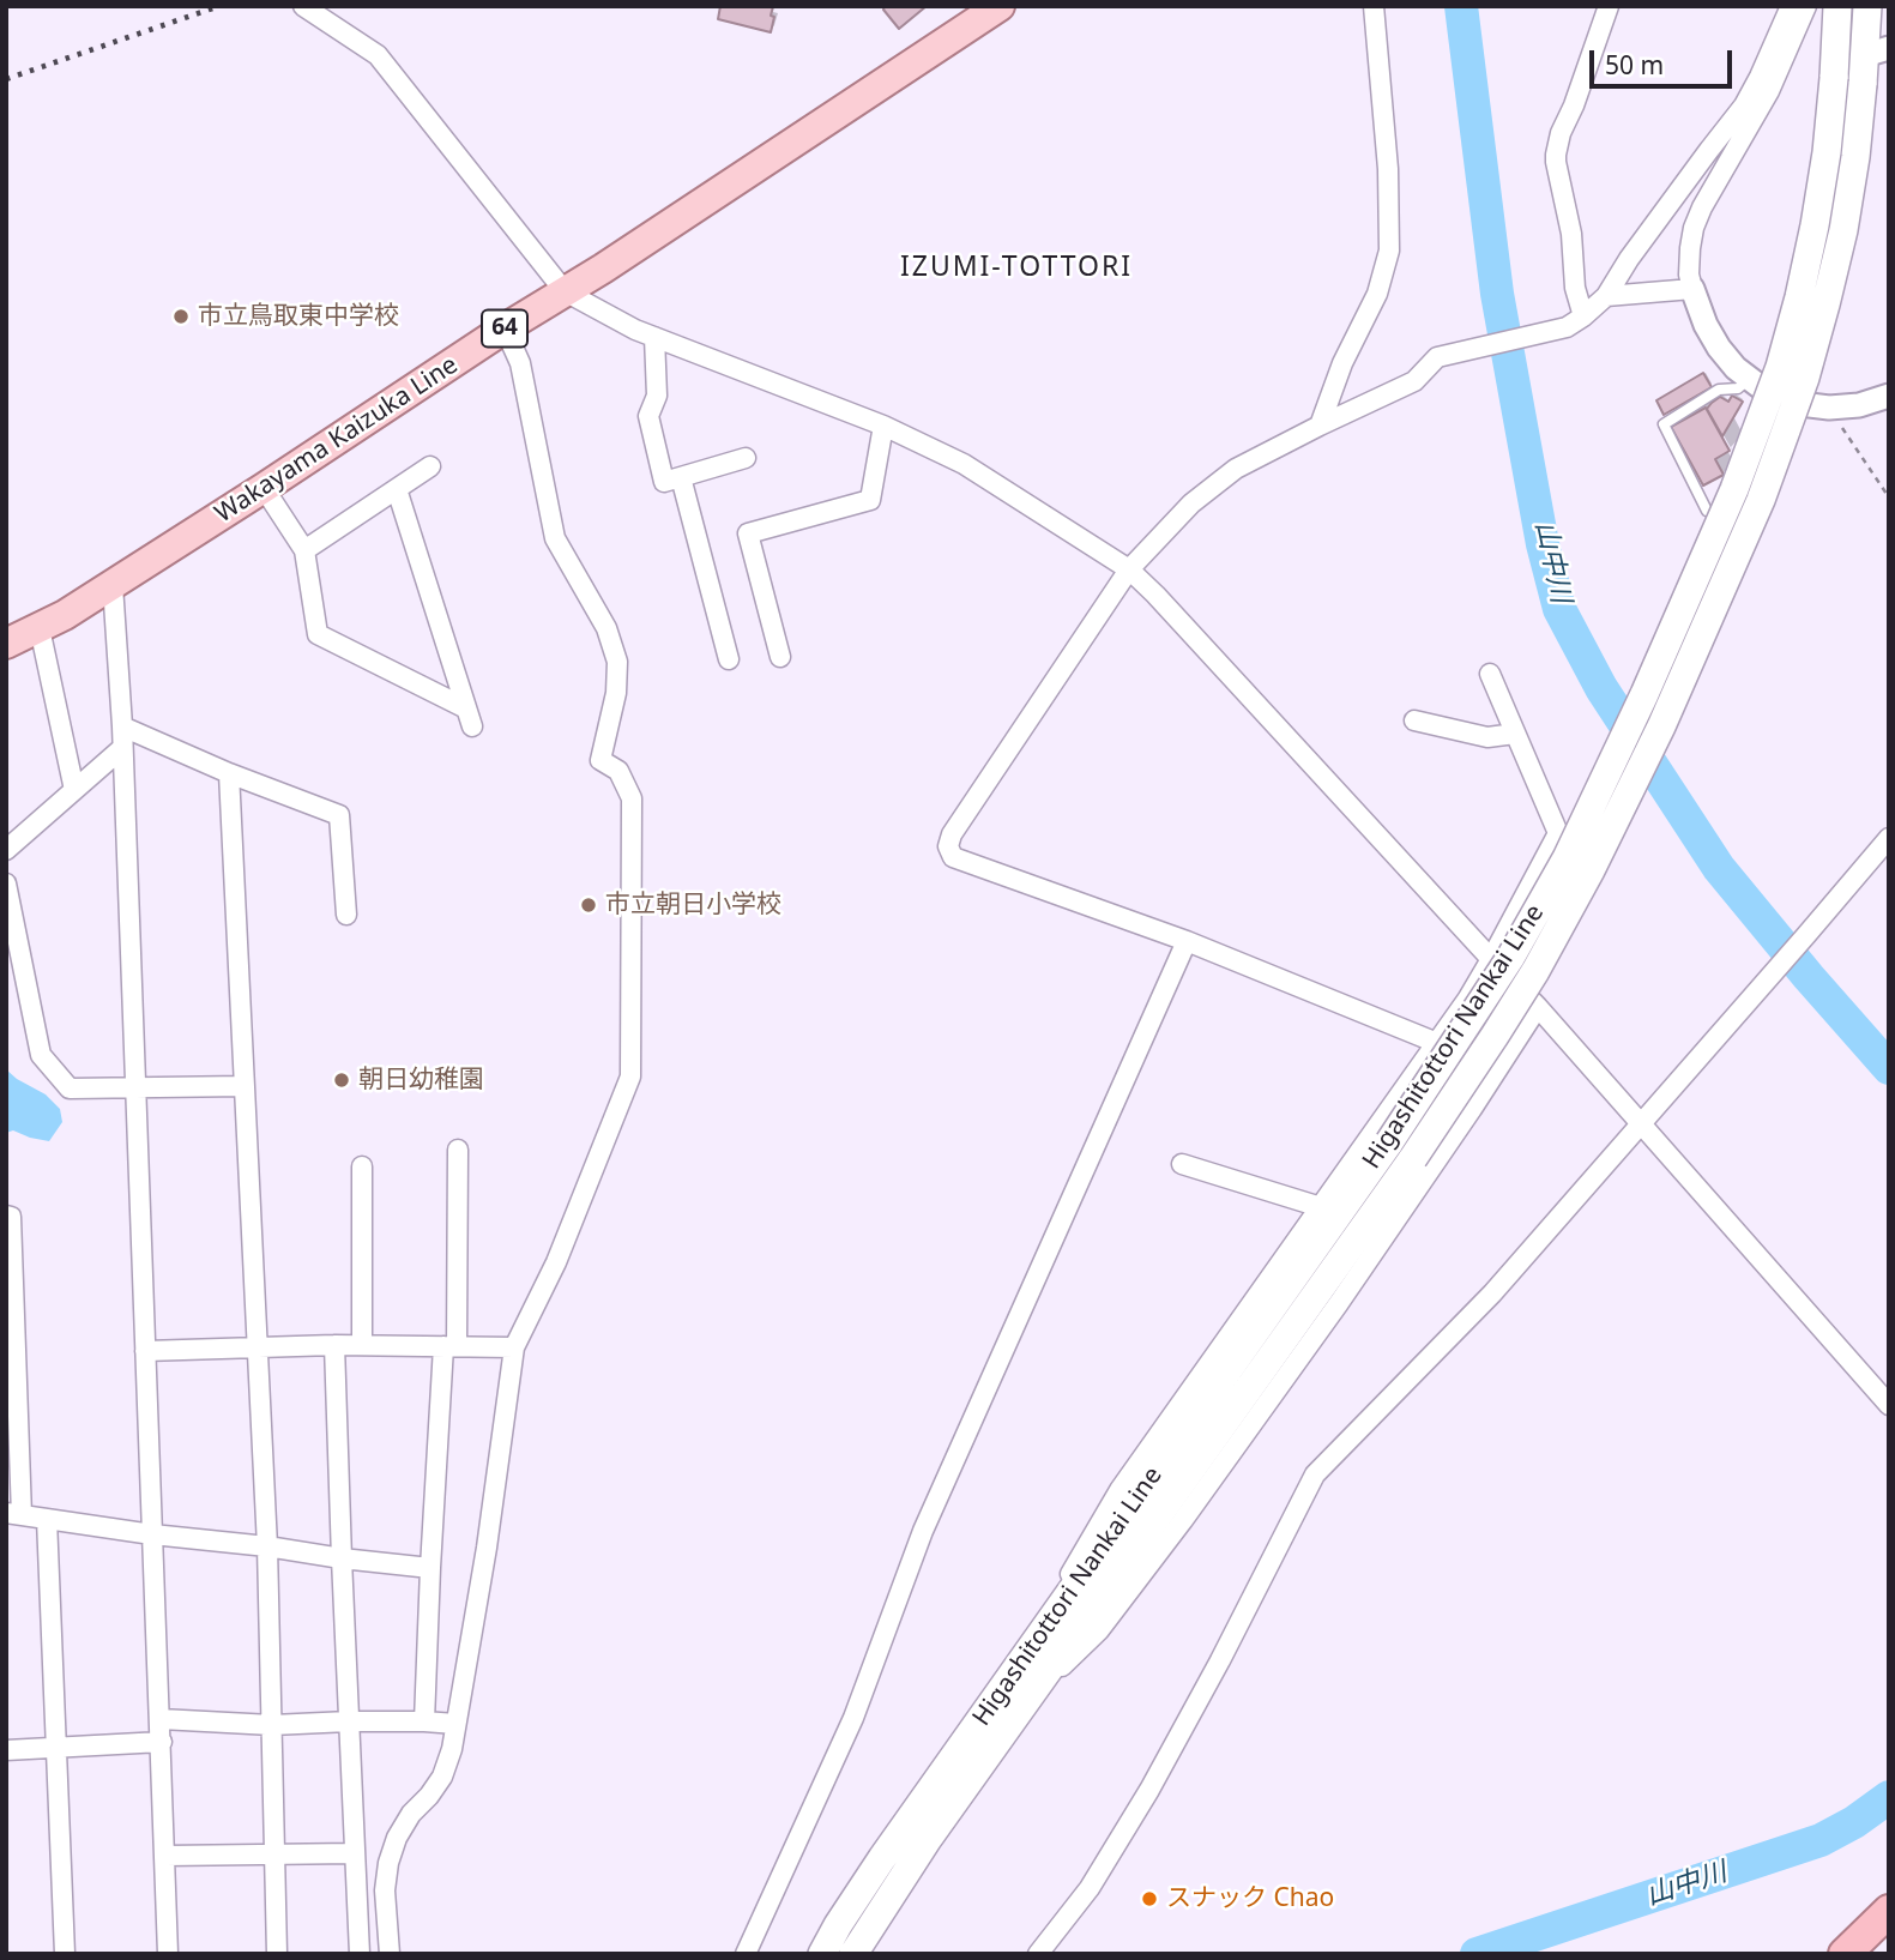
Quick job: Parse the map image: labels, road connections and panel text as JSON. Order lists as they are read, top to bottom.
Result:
{
  "streets": {
    "main road": ["64", "Wakayama Kaizuka Line", "Higashitottori Nankai Line"]
  },
  "districts": ["IZUMI-TOTTORI"],
  "water": ["山中川"],
  "places": [
    "市立鳥取東中学校",
    "市立朝日小学校",
    "朝日幼稚園",
    "スナック Chao"
  ],
  "scale_bar": "50 m"
}
